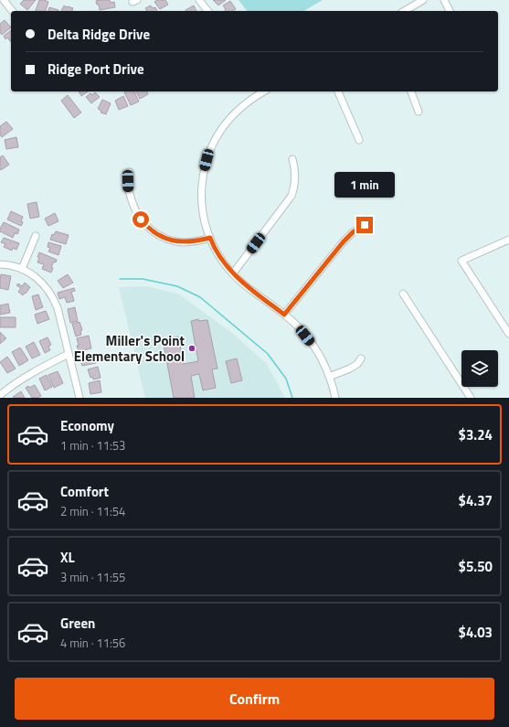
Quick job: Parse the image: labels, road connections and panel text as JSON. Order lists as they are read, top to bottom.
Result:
{
  "places": ["Miller's Point Elementary School"],
  "page": {
    "banner": ["Delta Ridge Drive", "Ridge Port Drive"],
    "bubble": "1 min",
    "list": [
      {
        "name": "Economy",
        "note": "1 min · 11:53",
        "value": "$3.24"
      },
      {
        "name": "Comfort",
        "note": "2 min · 11:54",
        "value": "$4.37"
      },
      {
        "name": "XL",
        "note": "3 min · 11:55",
        "value": "$5.50"
      },
      {
        "name": "Green",
        "note": "4 min · 11:56",
        "value": "$4.03"
      }
    ],
    "buttons": "Confirm"
  }
}
